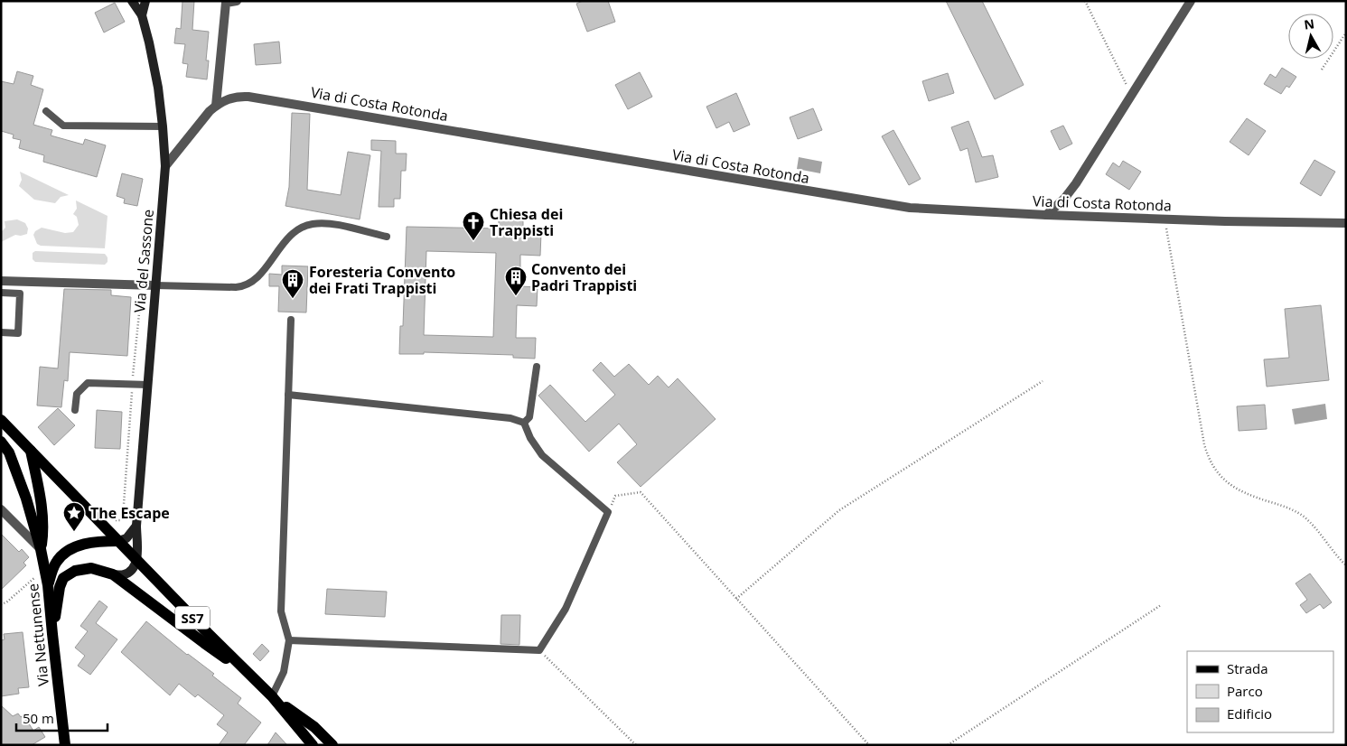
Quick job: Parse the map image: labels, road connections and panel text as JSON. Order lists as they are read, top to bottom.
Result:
{
  "streets": {
    "main road": ["Via del Sassone", "SS7", "Via Nettunense"],
    "street": ["Via di Costa Rotonda"]
  },
  "crossings": [
    ["Via di Costa Rotonda", "Via del Sassone"],
    ["Via del Sassone", "SS7"]
  ],
  "places": {
    "church": ["Chiesa dei Trappisti"],
    "building": ["Convento dei Padri Trappisti", "Foresteria Convento dei Frati Trappisti"],
    "place": ["The Escape"]
  },
  "legend": ["Strada", "Parco", "Edificio"],
  "scale_bar": "50 m",
  "north": "top"
}
